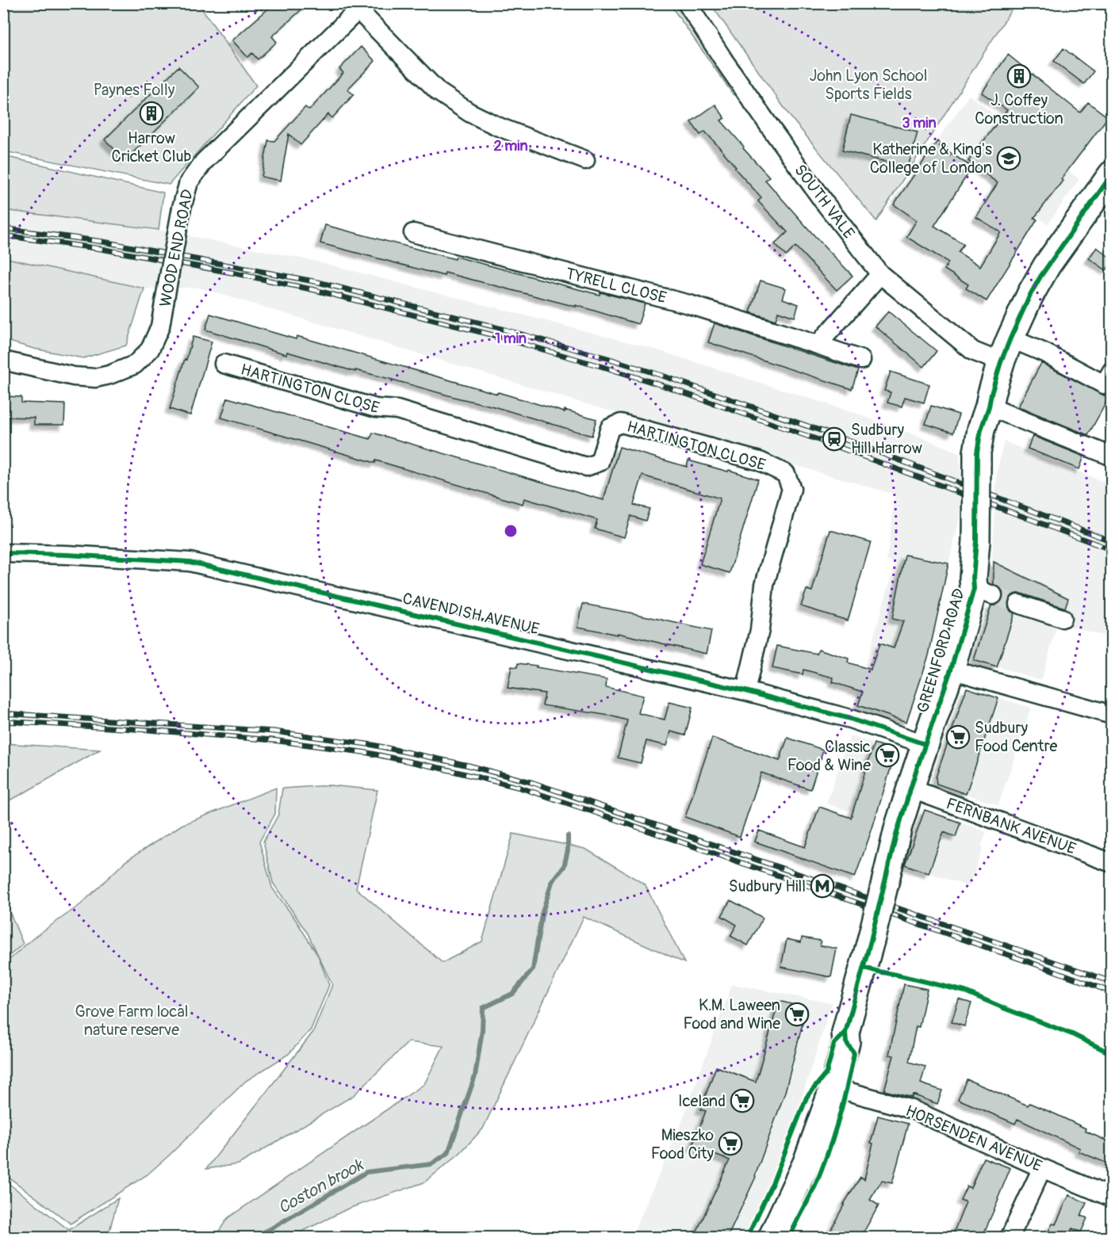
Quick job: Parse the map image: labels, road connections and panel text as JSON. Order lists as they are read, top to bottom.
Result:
{
  "streets": {
    "main road": ["GREENFORD ROAD"],
    "street": [
      "SOUTH VALE",
      "WOOD END ROAD",
      "TYRELL CLOSE",
      "HARTINGTON CLOSE",
      "CAVENDISH AVENUE",
      "FERNBANK AVENUE",
      "HORSENDEN AVENUE"
    ]
  },
  "crossings": [
    ["SOUTH VALE", "GREENFORD ROAD"],
    ["HARTINGTON CLOSE", "CAVENDISH AVENUE"],
    ["CAVENDISH AVENUE", "GREENFORD ROAD"],
    ["GREENFORD ROAD", "FERNBANK AVENUE"],
    ["GREENFORD ROAD", "HORSENDEN AVENUE"]
  ],
  "water": ["Coston brook"],
  "parks": ["John Lyon School Sports Fields", "Paynes Folly", "Grove Farm local nature reserve"],
  "places": {
    "building": ["J. Coffey Construction", "Harrow Cricket Club"],
    "school or university": ["Katherine & King's College of London"],
    "station": ["Sudbury Hill Harrow"],
    "supermarket": [
      "Sudbury Food Centre",
      "Classic Food & Wine",
      "K.M. Laween Food and Wine",
      "Iceland",
      "Mieszko Food City"
    ],
    "metro station": ["Sudbury Hill"]
  },
  "rings": ["3 min", "2 min", "1 min"]
}
